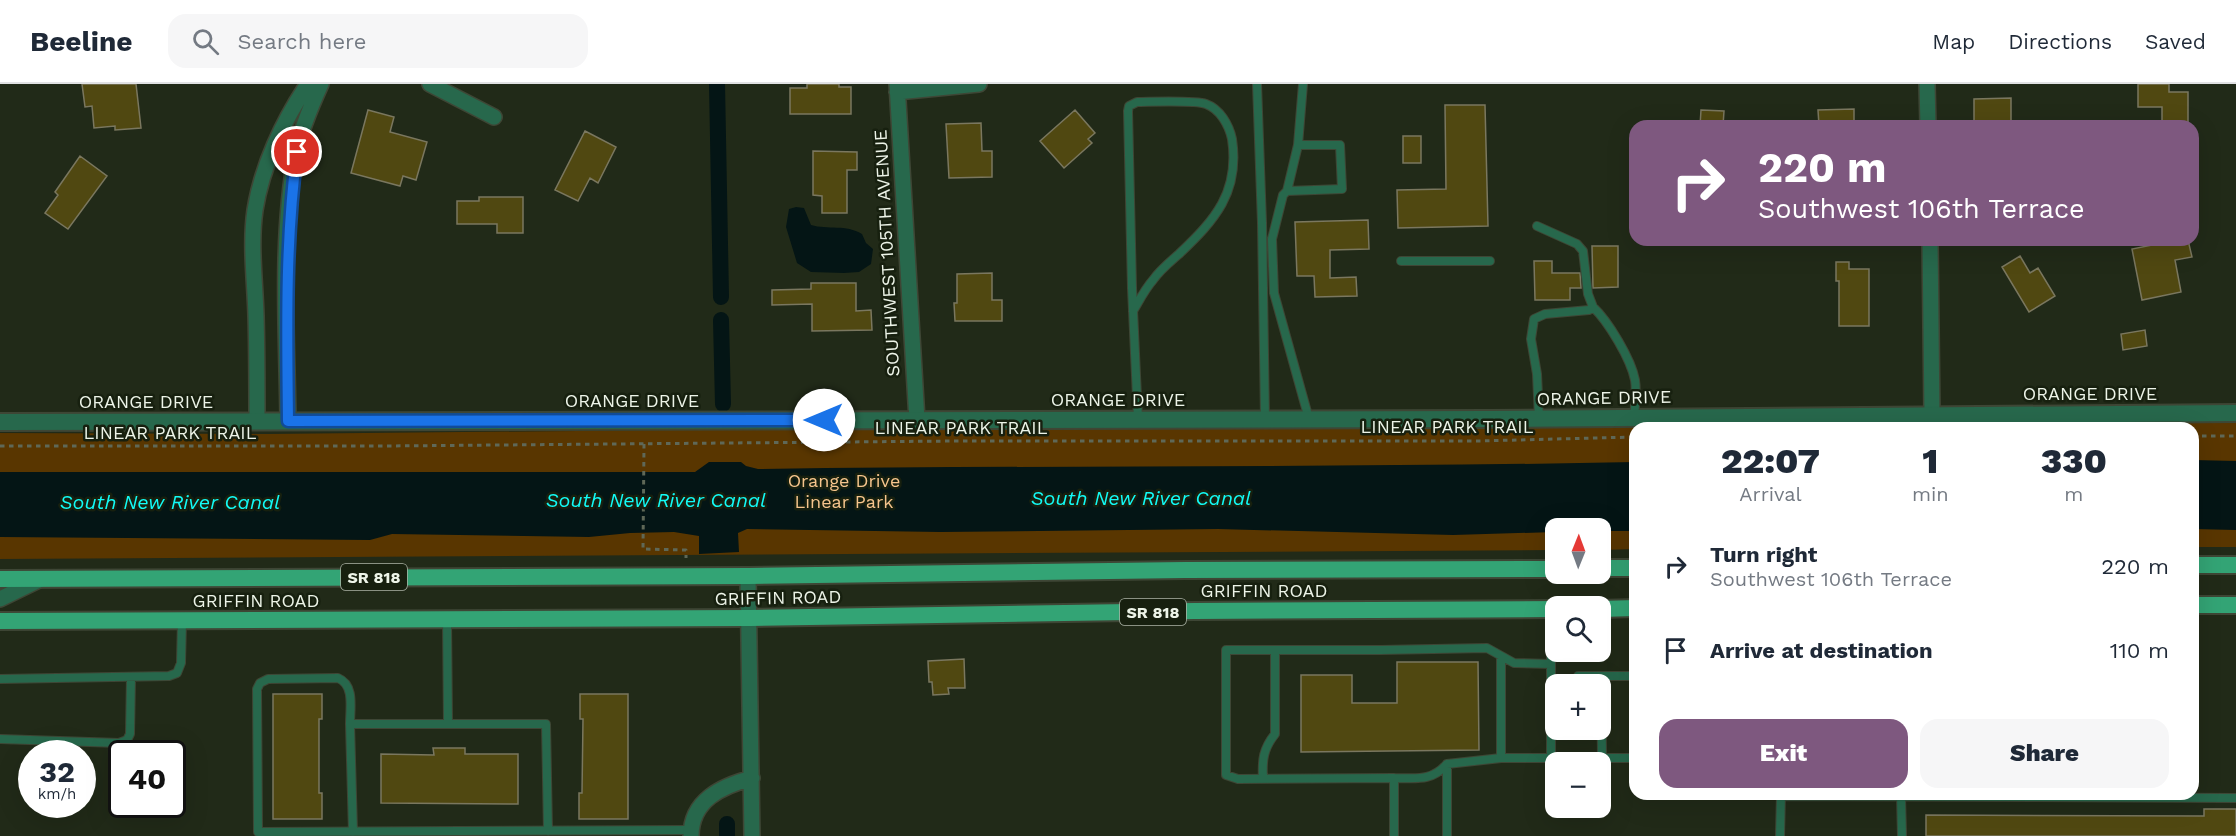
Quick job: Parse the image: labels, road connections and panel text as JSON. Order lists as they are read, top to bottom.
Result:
{
  "streets": {
    "main road": ["SR 818", "GRIFFIN ROAD"],
    "street": ["SOUTHWEST 105TH AVENUE", "ORANGE DRIVE"],
    "path": ["LINEAR PARK TRAIL"]
  },
  "crossings": [
    ["SOUTHWEST 105TH AVENUE", "ORANGE DRIVE"]
  ],
  "water": ["South New River Canal"],
  "parks": ["Orange Drive Linear Park"],
  "north": "top",
  "page": {
    "header": "Beeline",
    "search": "Search here",
    "nav": ["Map", "Directions", "Saved"],
    "turn": ["220 m", "Southwest 106th Terrace"],
    "eta": [
      "22:07",
      "Arrival",
      "1",
      "min",
      "330",
      "m"
    ],
    "map_buttons": ["+", "−"],
    "list": [
      {
        "name": "Turn right",
        "note": "Southwest 106th Terrace",
        "value": "220 m"
      },
      {
        "name": "Arrive at destination",
        "value": "110 m"
      }
    ],
    "buttons": ["Exit", "Share"],
    "speed": "32 km/h",
    "limit": "40"
  }
}
